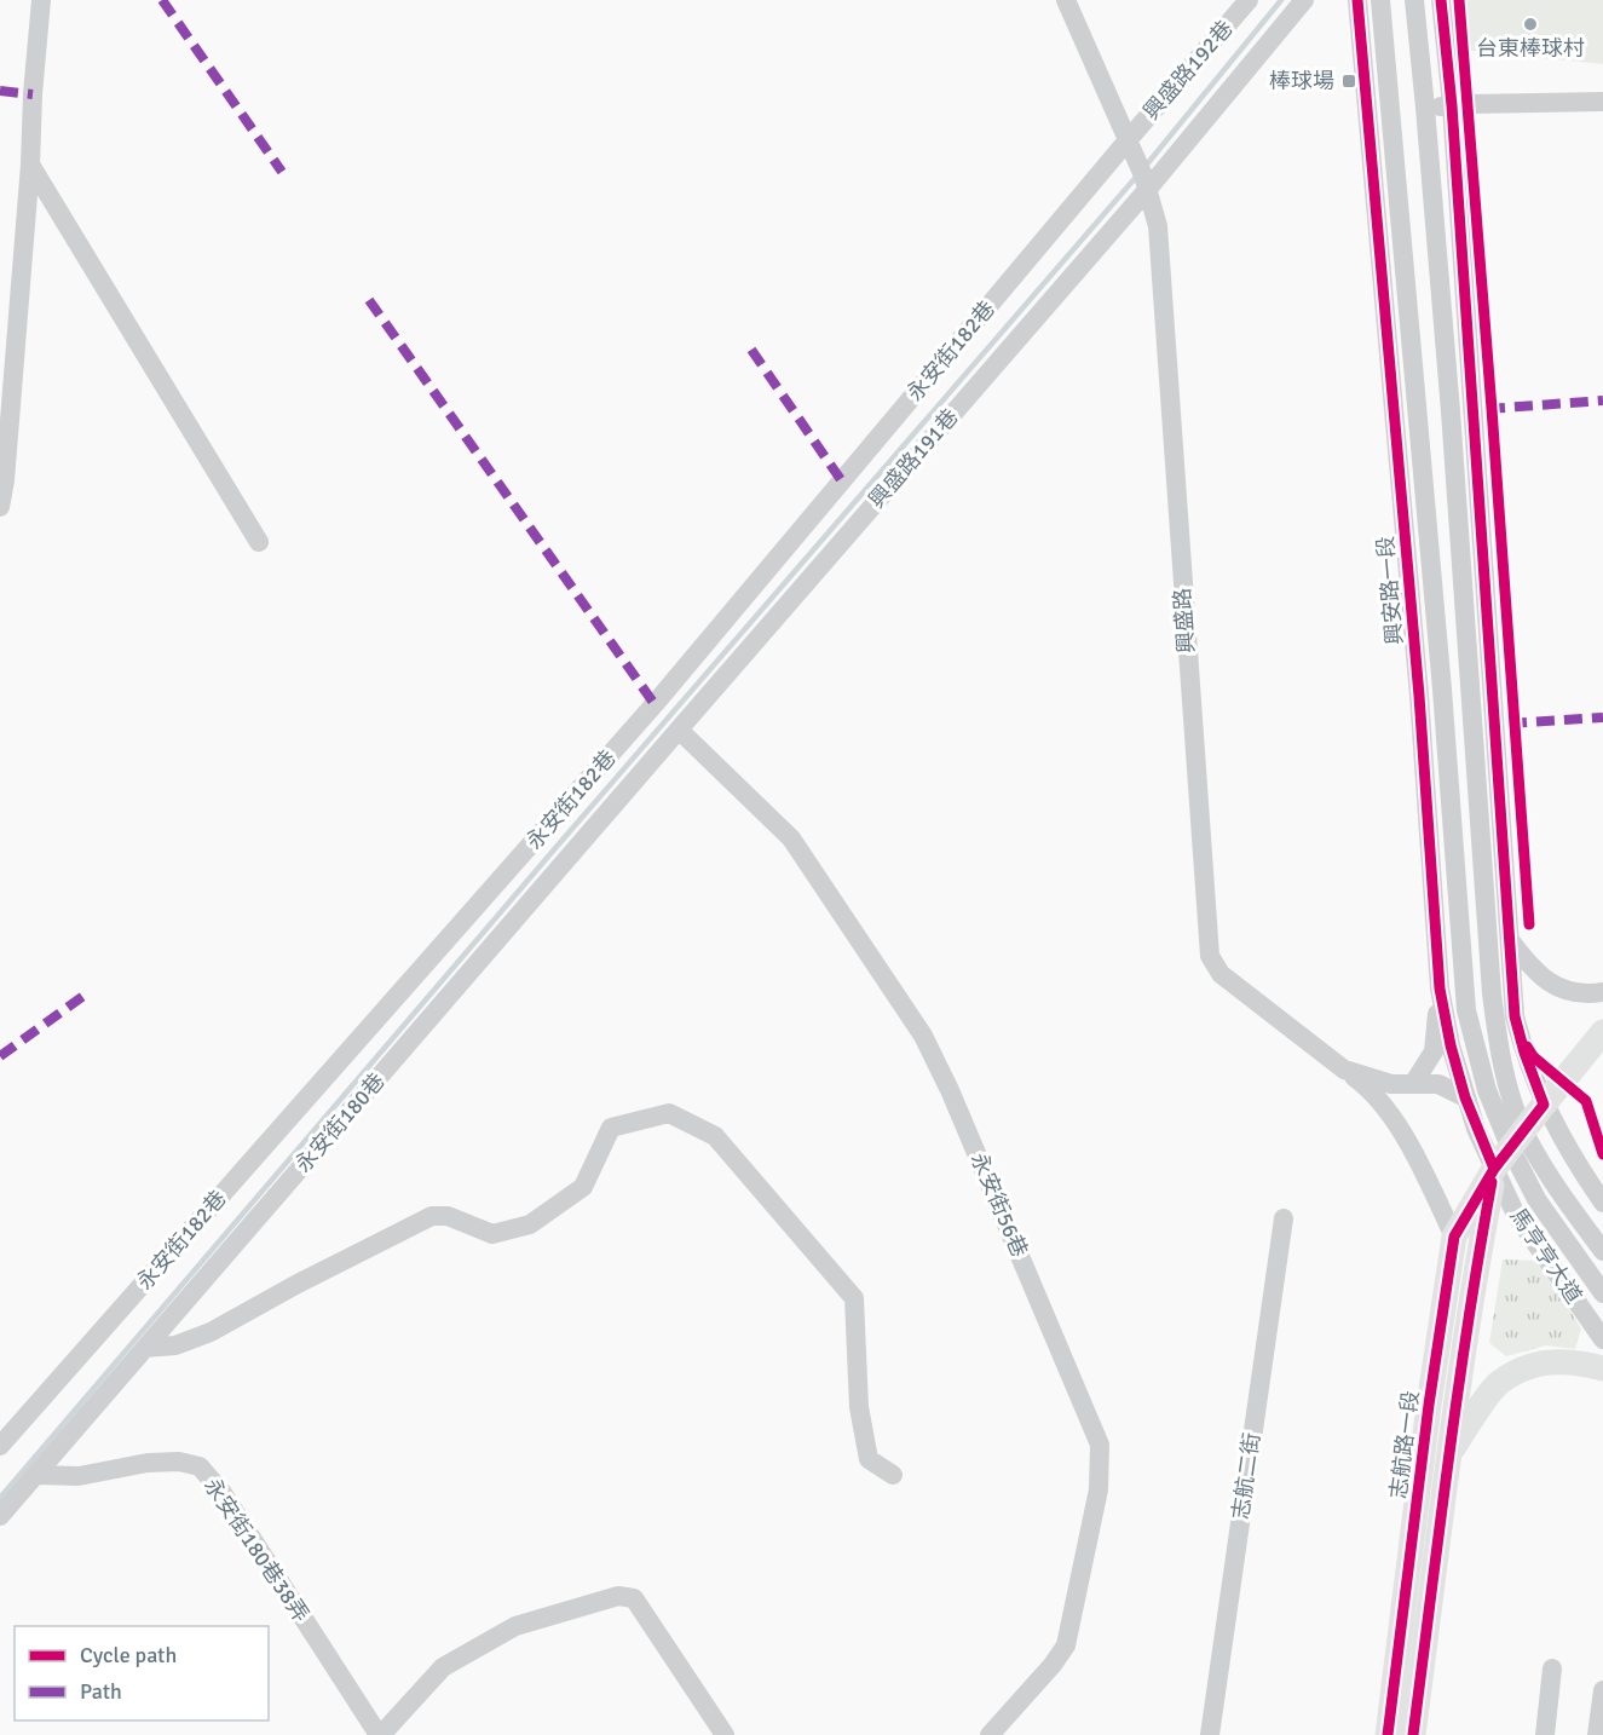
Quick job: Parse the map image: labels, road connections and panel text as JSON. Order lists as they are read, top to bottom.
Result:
{
  "streets": {
    "main road": ["志航路一段"],
    "street": [
      "興盛路192巷",
      "永安街182巷",
      "興盛路191巷",
      "興安路一段",
      "興盛路",
      "永安街180巷",
      "永安街56巷",
      "馬亨亨大道",
      "志航二街",
      "永安街180巷38弄"
    ]
  },
  "crossings": [
    ["興盛路192巷", "永安街182巷"],
    ["興盛路192巷", "興盛路"],
    ["永安街182巷", "興盛路"],
    ["興盛路191巷", "興盛路"],
    ["興盛路191巷", "永安街180巷"],
    ["興盛路191巷", "永安街56巷"],
    ["興安路一段", "興盛路"],
    ["興安路一段", "馬亨亨大道"],
    ["興安路一段", "志航路一段"],
    ["永安街180巷", "永安街56巷"],
    ["永安街180巷", "永安街180巷38弄"],
    ["馬亨亨大道", "志航路一段"]
  ],
  "places": {
    "other": ["台東棒球村"],
    "transit": ["棒球場"]
  },
  "legend": ["Cycle path", "Path"]
}
